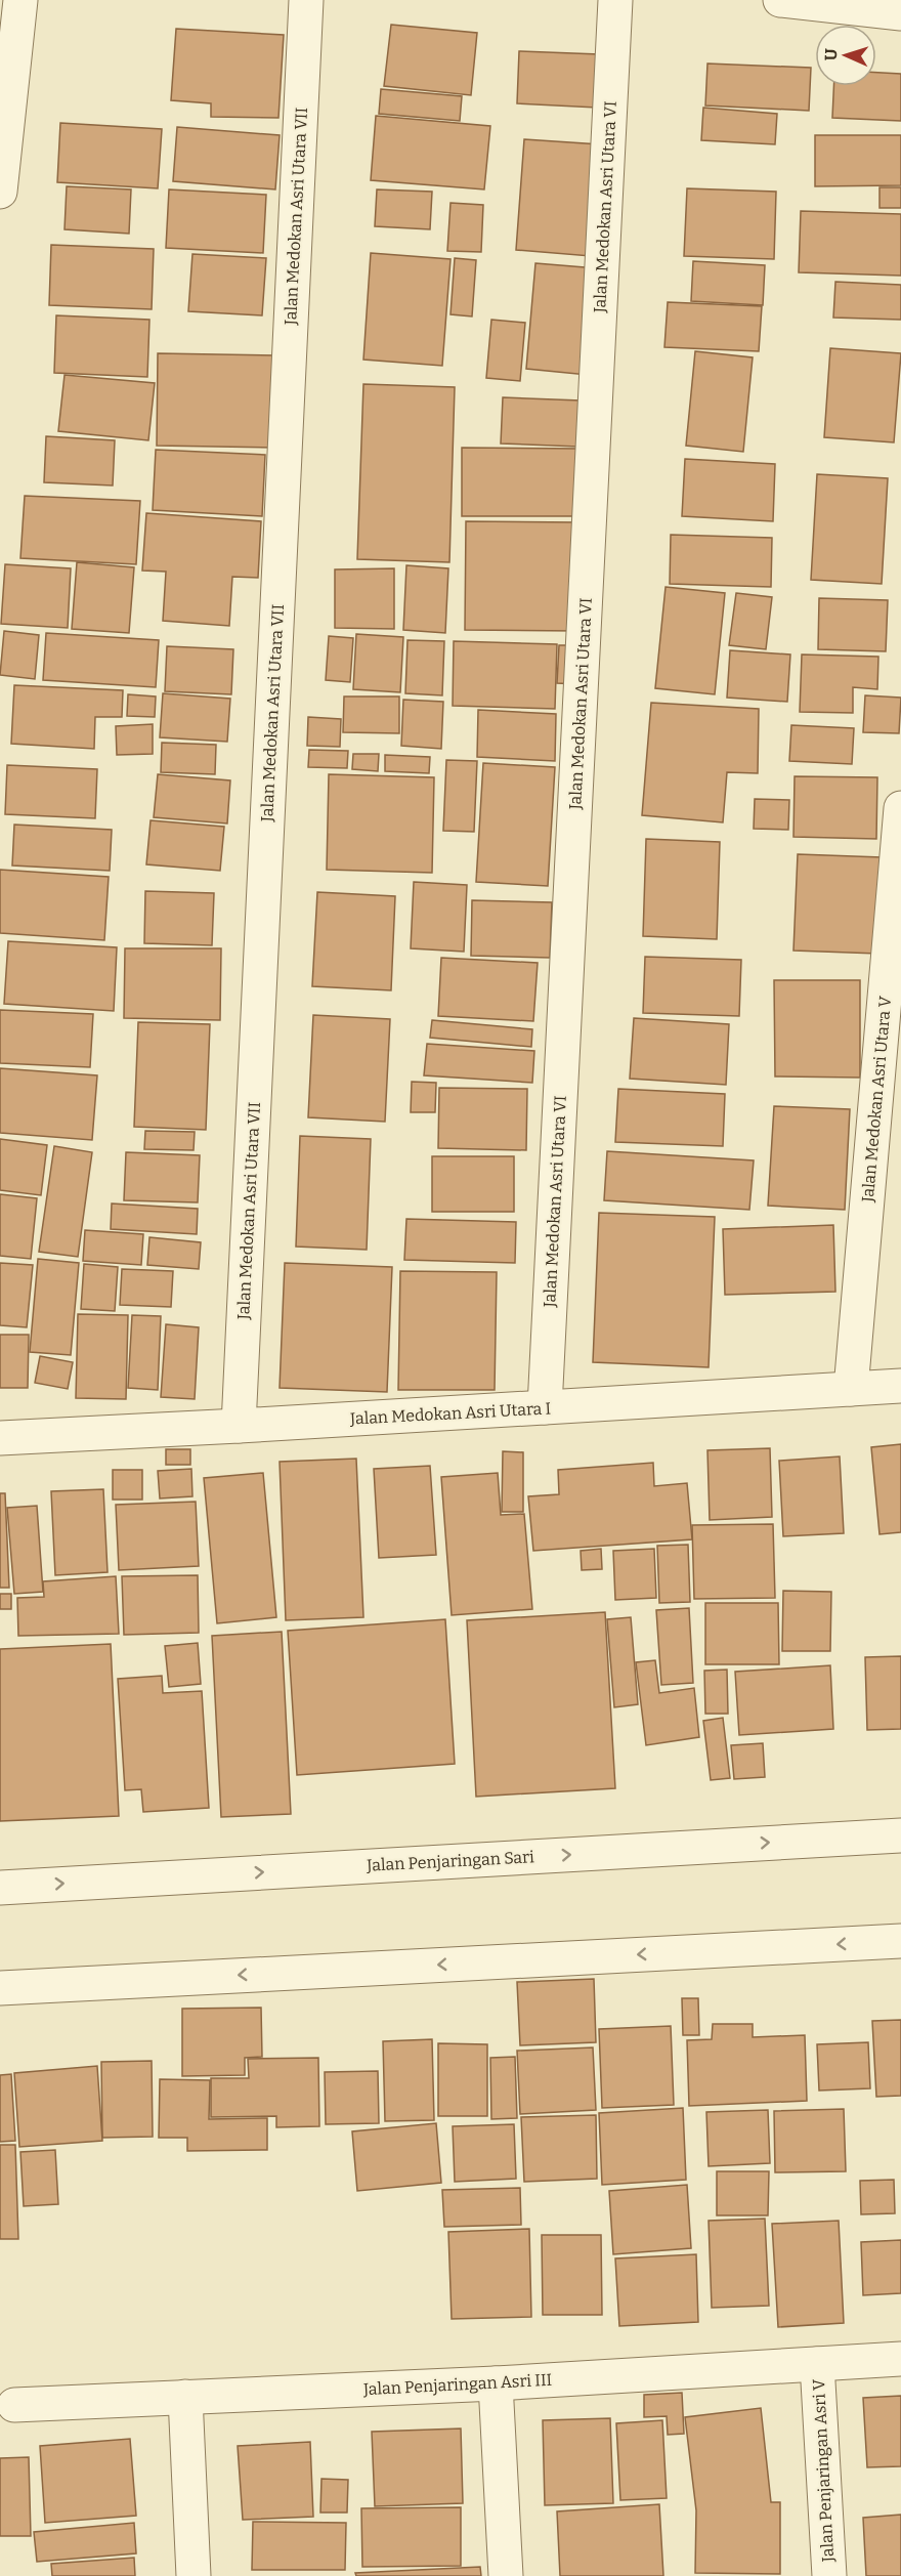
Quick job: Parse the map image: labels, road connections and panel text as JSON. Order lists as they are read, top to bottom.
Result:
{
  "streets": {
    "street": [
      "Jalan Medokan Asri Utara VI",
      "Jalan Medokan Asri Utara VII",
      "Jalan Medokan Asri Utara V",
      "Jalan Medokan Asri Utara I",
      "Jalan Penjaringan Sari",
      "Jalan Penjaringan Asri III",
      "Jalan Penjaringan Asri V"
    ]
  },
  "crossings": [
    ["Jalan Medokan Asri Utara VI", "Jalan Medokan Asri Utara I"],
    ["Jalan Medokan Asri Utara VII", "Jalan Medokan Asri Utara I"],
    ["Jalan Medokan Asri Utara V", "Jalan Medokan Asri Utara I"],
    ["Jalan Penjaringan Asri III", "Jalan Penjaringan Asri V"]
  ],
  "north": "left"
}
